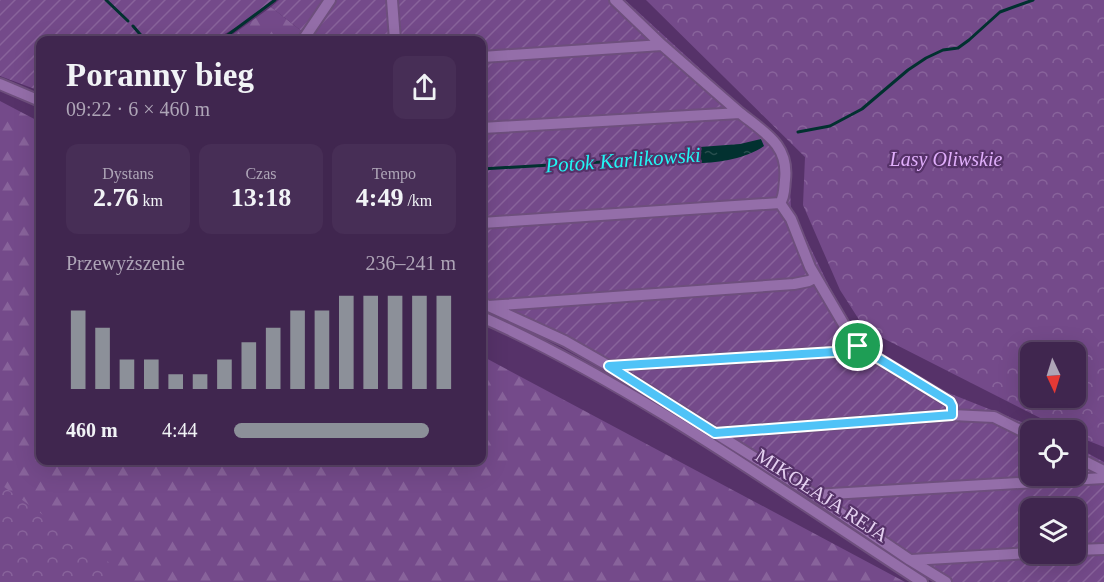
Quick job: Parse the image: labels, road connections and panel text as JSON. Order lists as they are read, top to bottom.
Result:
{
  "streets": {
    "street": ["MIKOŁAJA REJA"]
  },
  "water": ["Potok Karlikowski"],
  "parks": ["Lasy Oliwskie"],
  "north": "bottom",
  "page": {
    "heading": ["Poranny bieg", "09:22 · 6 × 460 m"],
    "stats": [
      ["Dystans", "2.76 km"],
      ["Czas", "13:18"],
      ["Tempo", "4:49 /km"]
    ],
    "chart": ["Przewyższenie", "236–241 m"],
    "list": [
      {
        "name": "460 m",
        "note": "4:44"
      }
    ]
  }
}
